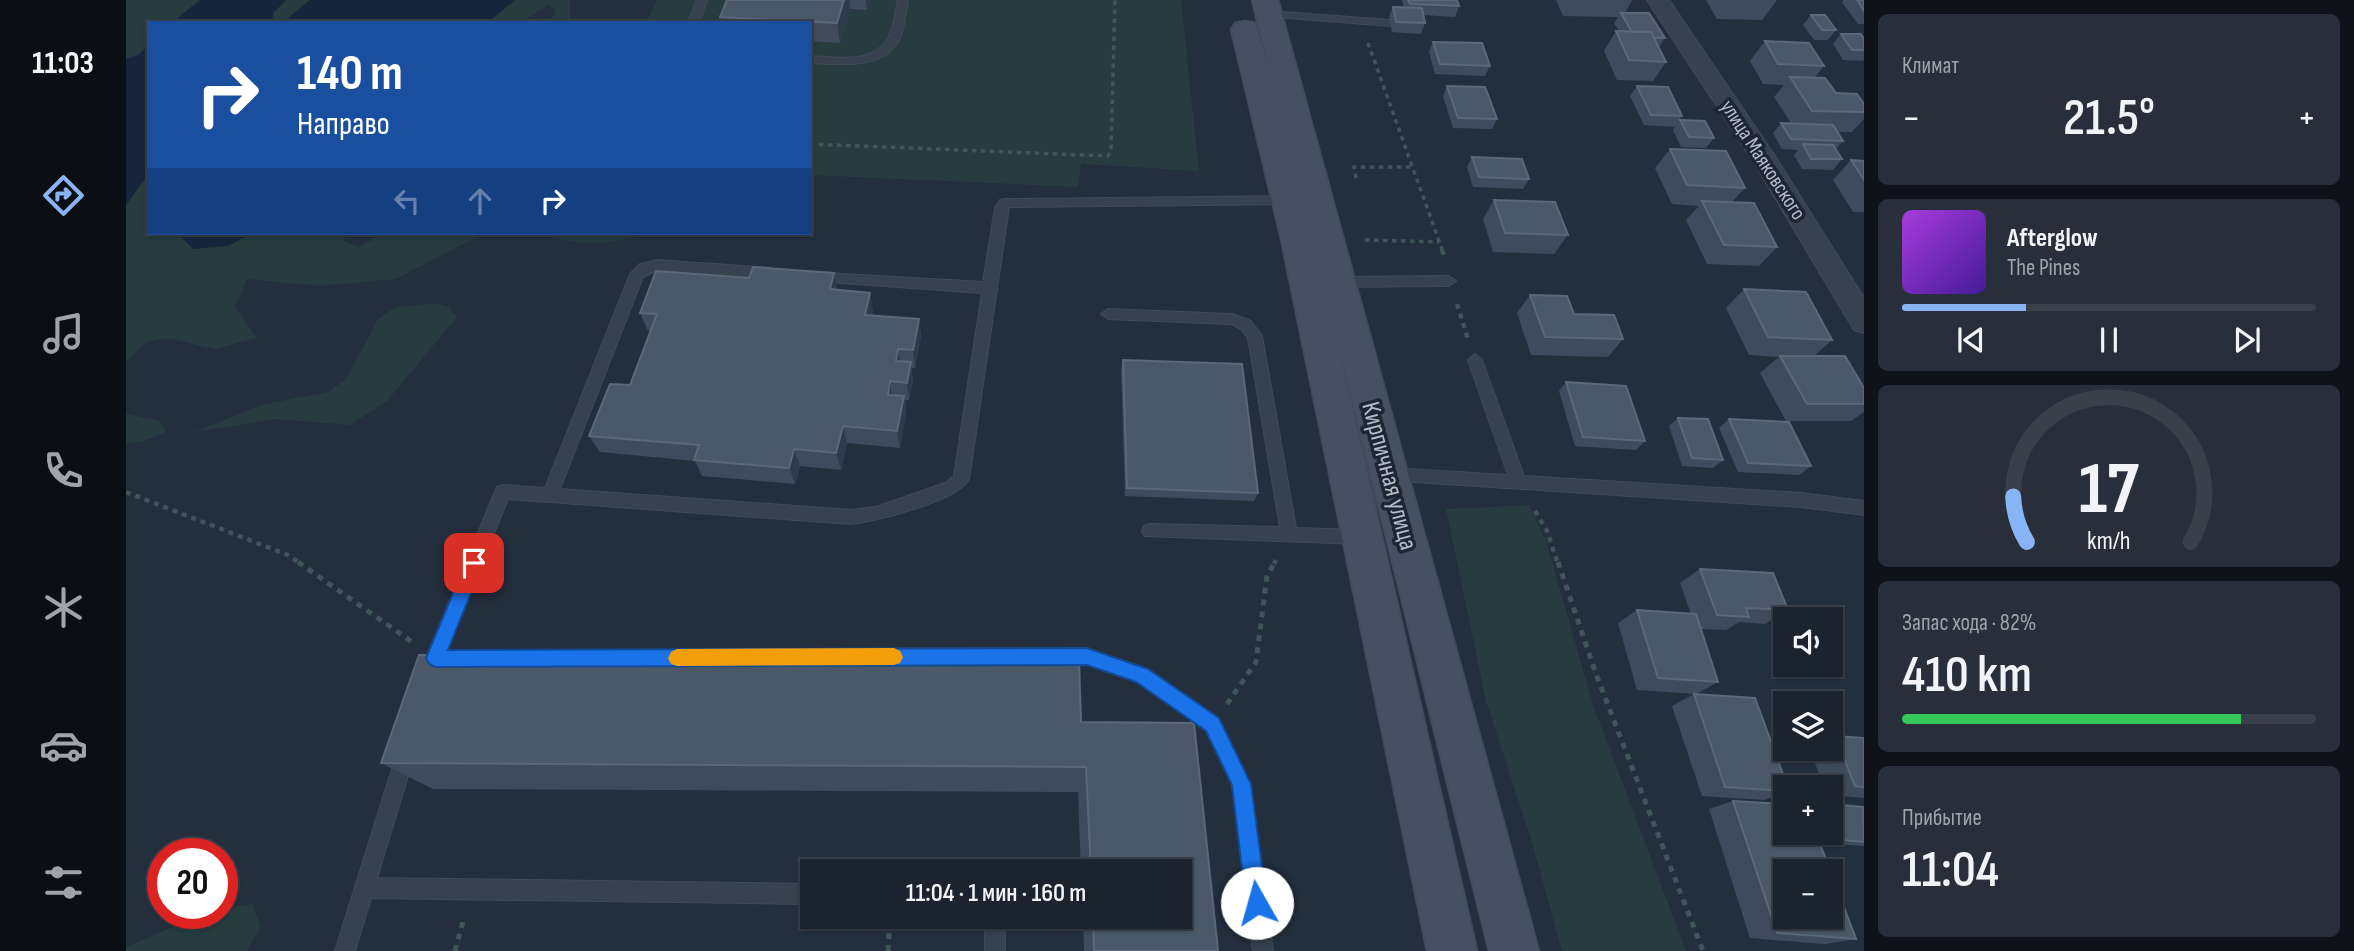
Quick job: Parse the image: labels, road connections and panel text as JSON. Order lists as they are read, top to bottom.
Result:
{
  "streets": {
    "street": ["улица Маяковского", "Кирпичная улица"]
  },
  "page": {
    "tabs": "11:03",
    "tile": [
      "Климат",
      ["Запас хода · 82%", "410 km"],
      ["Прибытие", "11:04"]
    ],
    "turn": ["140 m", "Направо"],
    "heat": ["−", "21.5°", "+"],
    "song": ["Afterglow", "The Pines"],
    "map_buttons": ["+", "−"],
    "limit": "20",
    "trip": "11:04 · 1 мин · 160 m",
    "gauge": ["17", "km/h"]
  }
}
